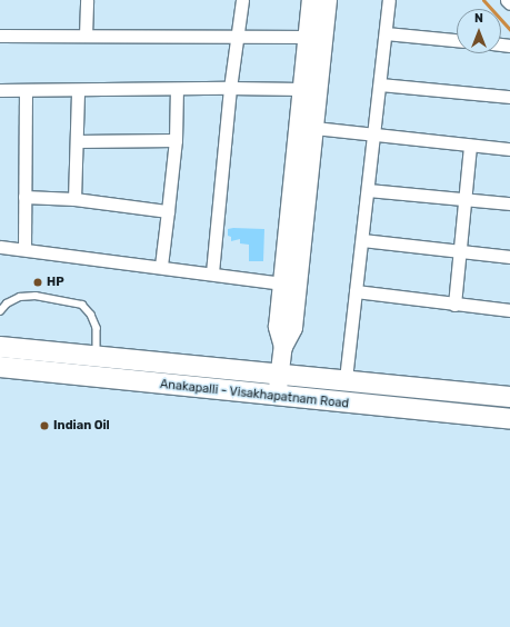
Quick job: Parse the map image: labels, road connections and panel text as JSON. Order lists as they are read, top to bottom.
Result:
{
  "streets": {
    "main road": ["Anakapalli - Visakhapatnam Road"]
  },
  "places": ["HP", "Indian Oil"],
  "north": "top"
}
